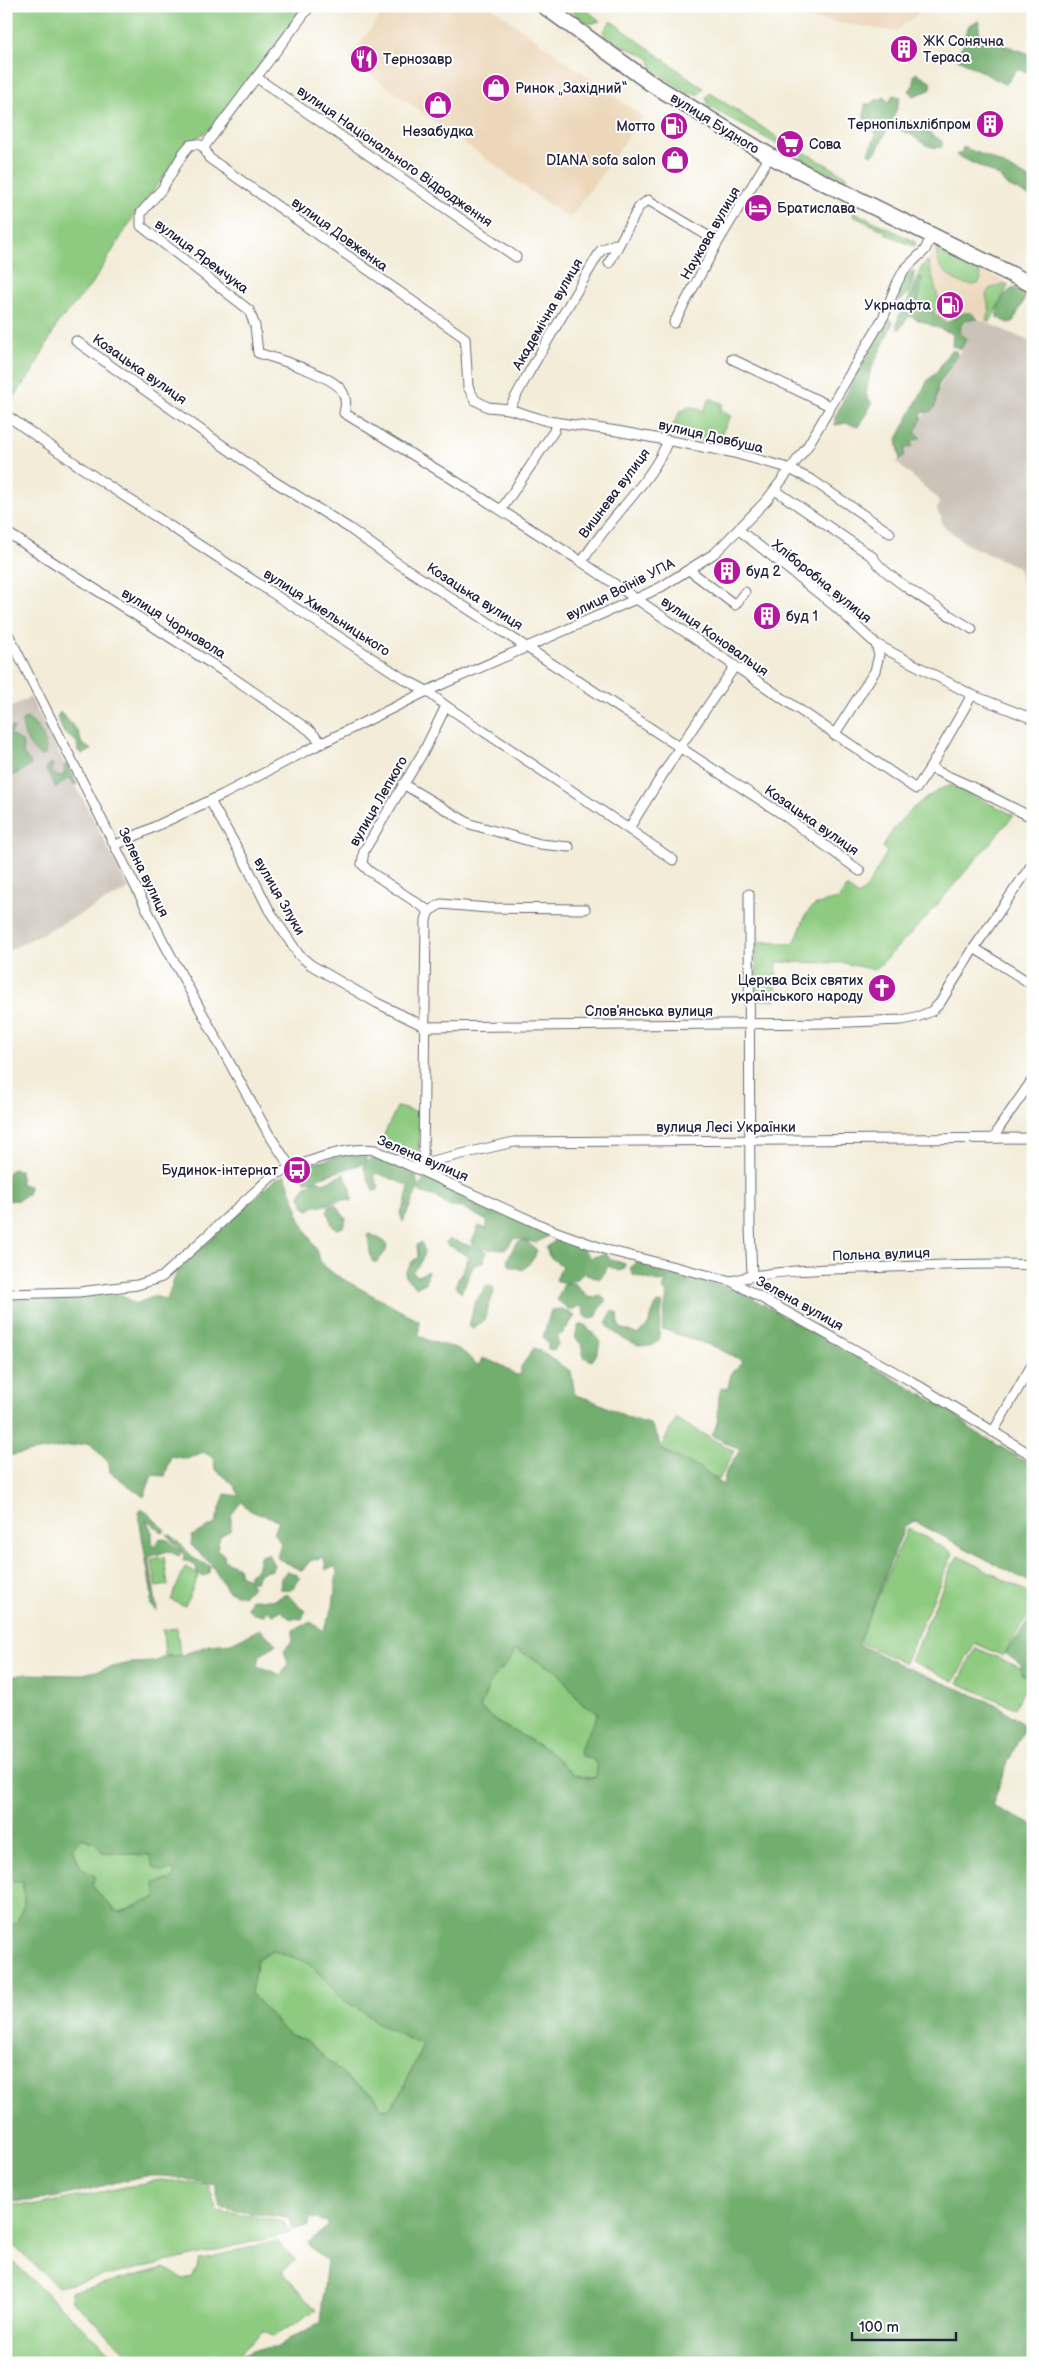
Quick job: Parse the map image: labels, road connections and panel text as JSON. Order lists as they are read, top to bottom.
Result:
{
  "streets": {
    "highway": ["вулиця Будного"],
    "street": [
      "вулиця Національного Відродження",
      "Наукова вулиця",
      "вулиця Довженка",
      "вулиця Яремчука",
      "Академічна вулиця",
      "Козацька вулиця",
      "вулиця Довбуша",
      "Вишнева вулиця",
      "Хліборобна вулиця",
      "вулиця Воїнів УПА",
      "вулиця Хмельницького",
      "вулиця Чорновола",
      "вулиця Коновальця",
      "вулиця Лепкого",
      "Зелена вулиця",
      "вулиця Злуки",
      "Словʼянська вулиця",
      "вулиця Лесі Українки",
      "Польна вулиця"
    ]
  },
  "crossings": [
    ["вулиця Будного", "Наукова вулиця"],
    ["вулиця Будного", "вулиця Воїнів УПА"],
    ["вулиця Довженка", "вулиця Яремчука"],
    ["вулиця Довженка", "вулиця Довбуша"],
    ["вулиця Яремчука", "вулиця Коновальця"],
    ["Академічна вулиця", "вулиця Довбуша"],
    ["Козацька вулиця", "вулиця Воїнів УПА"],
    ["вулиця Довбуша", "Вишнева вулиця"],
    ["вулиця Довбуша", "вулиця Воїнів УПА"],
    ["Вишнева вулиця", "вулиця Коновальця"],
    ["Хліборобна вулиця", "вулиця Воїнів УПА"],
    ["вулиця Воїнів УПА", "вулиця Хмельницького"],
    ["вулиця Воїнів УПА", "вулиця Чорновола"],
    ["вулиця Воїнів УПА", "вулиця Коновальця"],
    ["вулиця Воїнів УПА", "Зелена вулиця"],
    ["вулиця Воїнів УПА", "вулиця Злуки"],
    ["вулиця Хмельницького", "вулиця Лепкого"],
    ["Зелена вулиця", "вулиця Лесі Українки"],
    ["Зелена вулиця", "Польна вулиця"],
    ["вулиця Злуки", "Словʼянська вулиця"]
  ],
  "places": {
    "building": [
      "ЖК Сонячна Тераса",
      "Тернопільхлібпром",
      "буд 2",
      "буд 1"
    ],
    "restaurant": ["Тернозавр"],
    "shop": ["Ринок „Західний“", "Незабудка", "DIANA sofa salon"],
    "fuel station": ["Мотто", "Укрнафта"],
    "supermarket": ["Сова"],
    "hotel": ["Братислава"],
    "church": ["Церква Всіх святих українського народу"],
    "bus stop": ["Будинок-інтернат"]
  },
  "scale_bar": "100 m"
}
